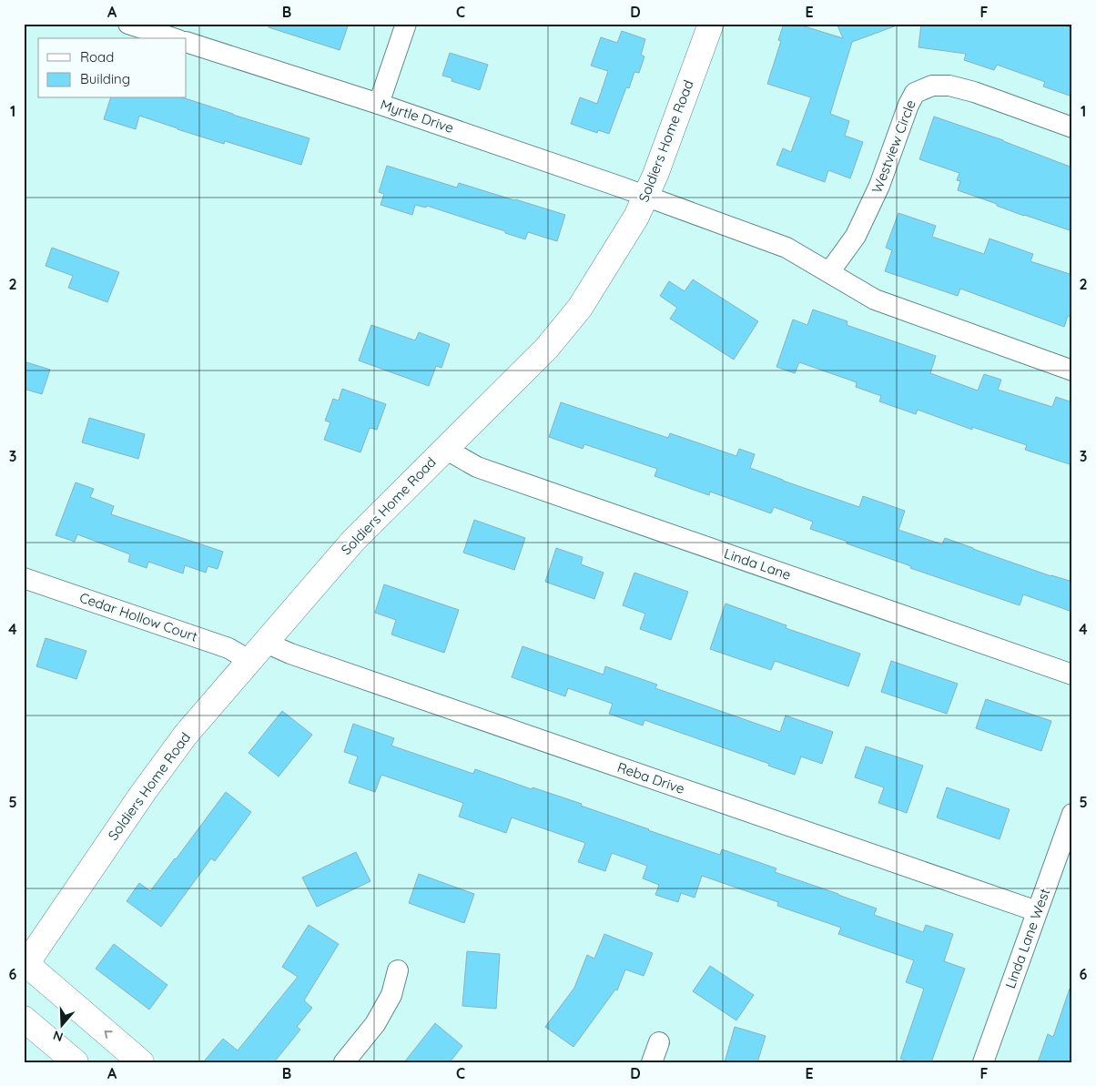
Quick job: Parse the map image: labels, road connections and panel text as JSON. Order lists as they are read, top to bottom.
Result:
{
  "streets": {
    "street": [
      "Myrtle Drive",
      "Soldiers Home Road",
      "Westview Circle",
      "Linda Lane",
      "Cedar Hollow Court",
      "Reba Drive",
      "Linda Lane West"
    ]
  },
  "crossings": [
    ["Myrtle Drive", "Soldiers Home Road"],
    ["Soldiers Home Road", "Linda Lane"],
    ["Soldiers Home Road", "Cedar Hollow Court"],
    ["Soldiers Home Road", "Reba Drive"],
    ["Cedar Hollow Court", "Reba Drive"],
    ["Reba Drive", "Linda Lane West"]
  ],
  "legend": ["Road", "Building"],
  "north": "bottom",
  "grid": {
    "columns": [
      "A",
      "B",
      "C",
      "D",
      "E",
      "F"
    ],
    "rows": [
      "1",
      "2",
      "3",
      "4",
      "5",
      "6"
    ]
  }
}
